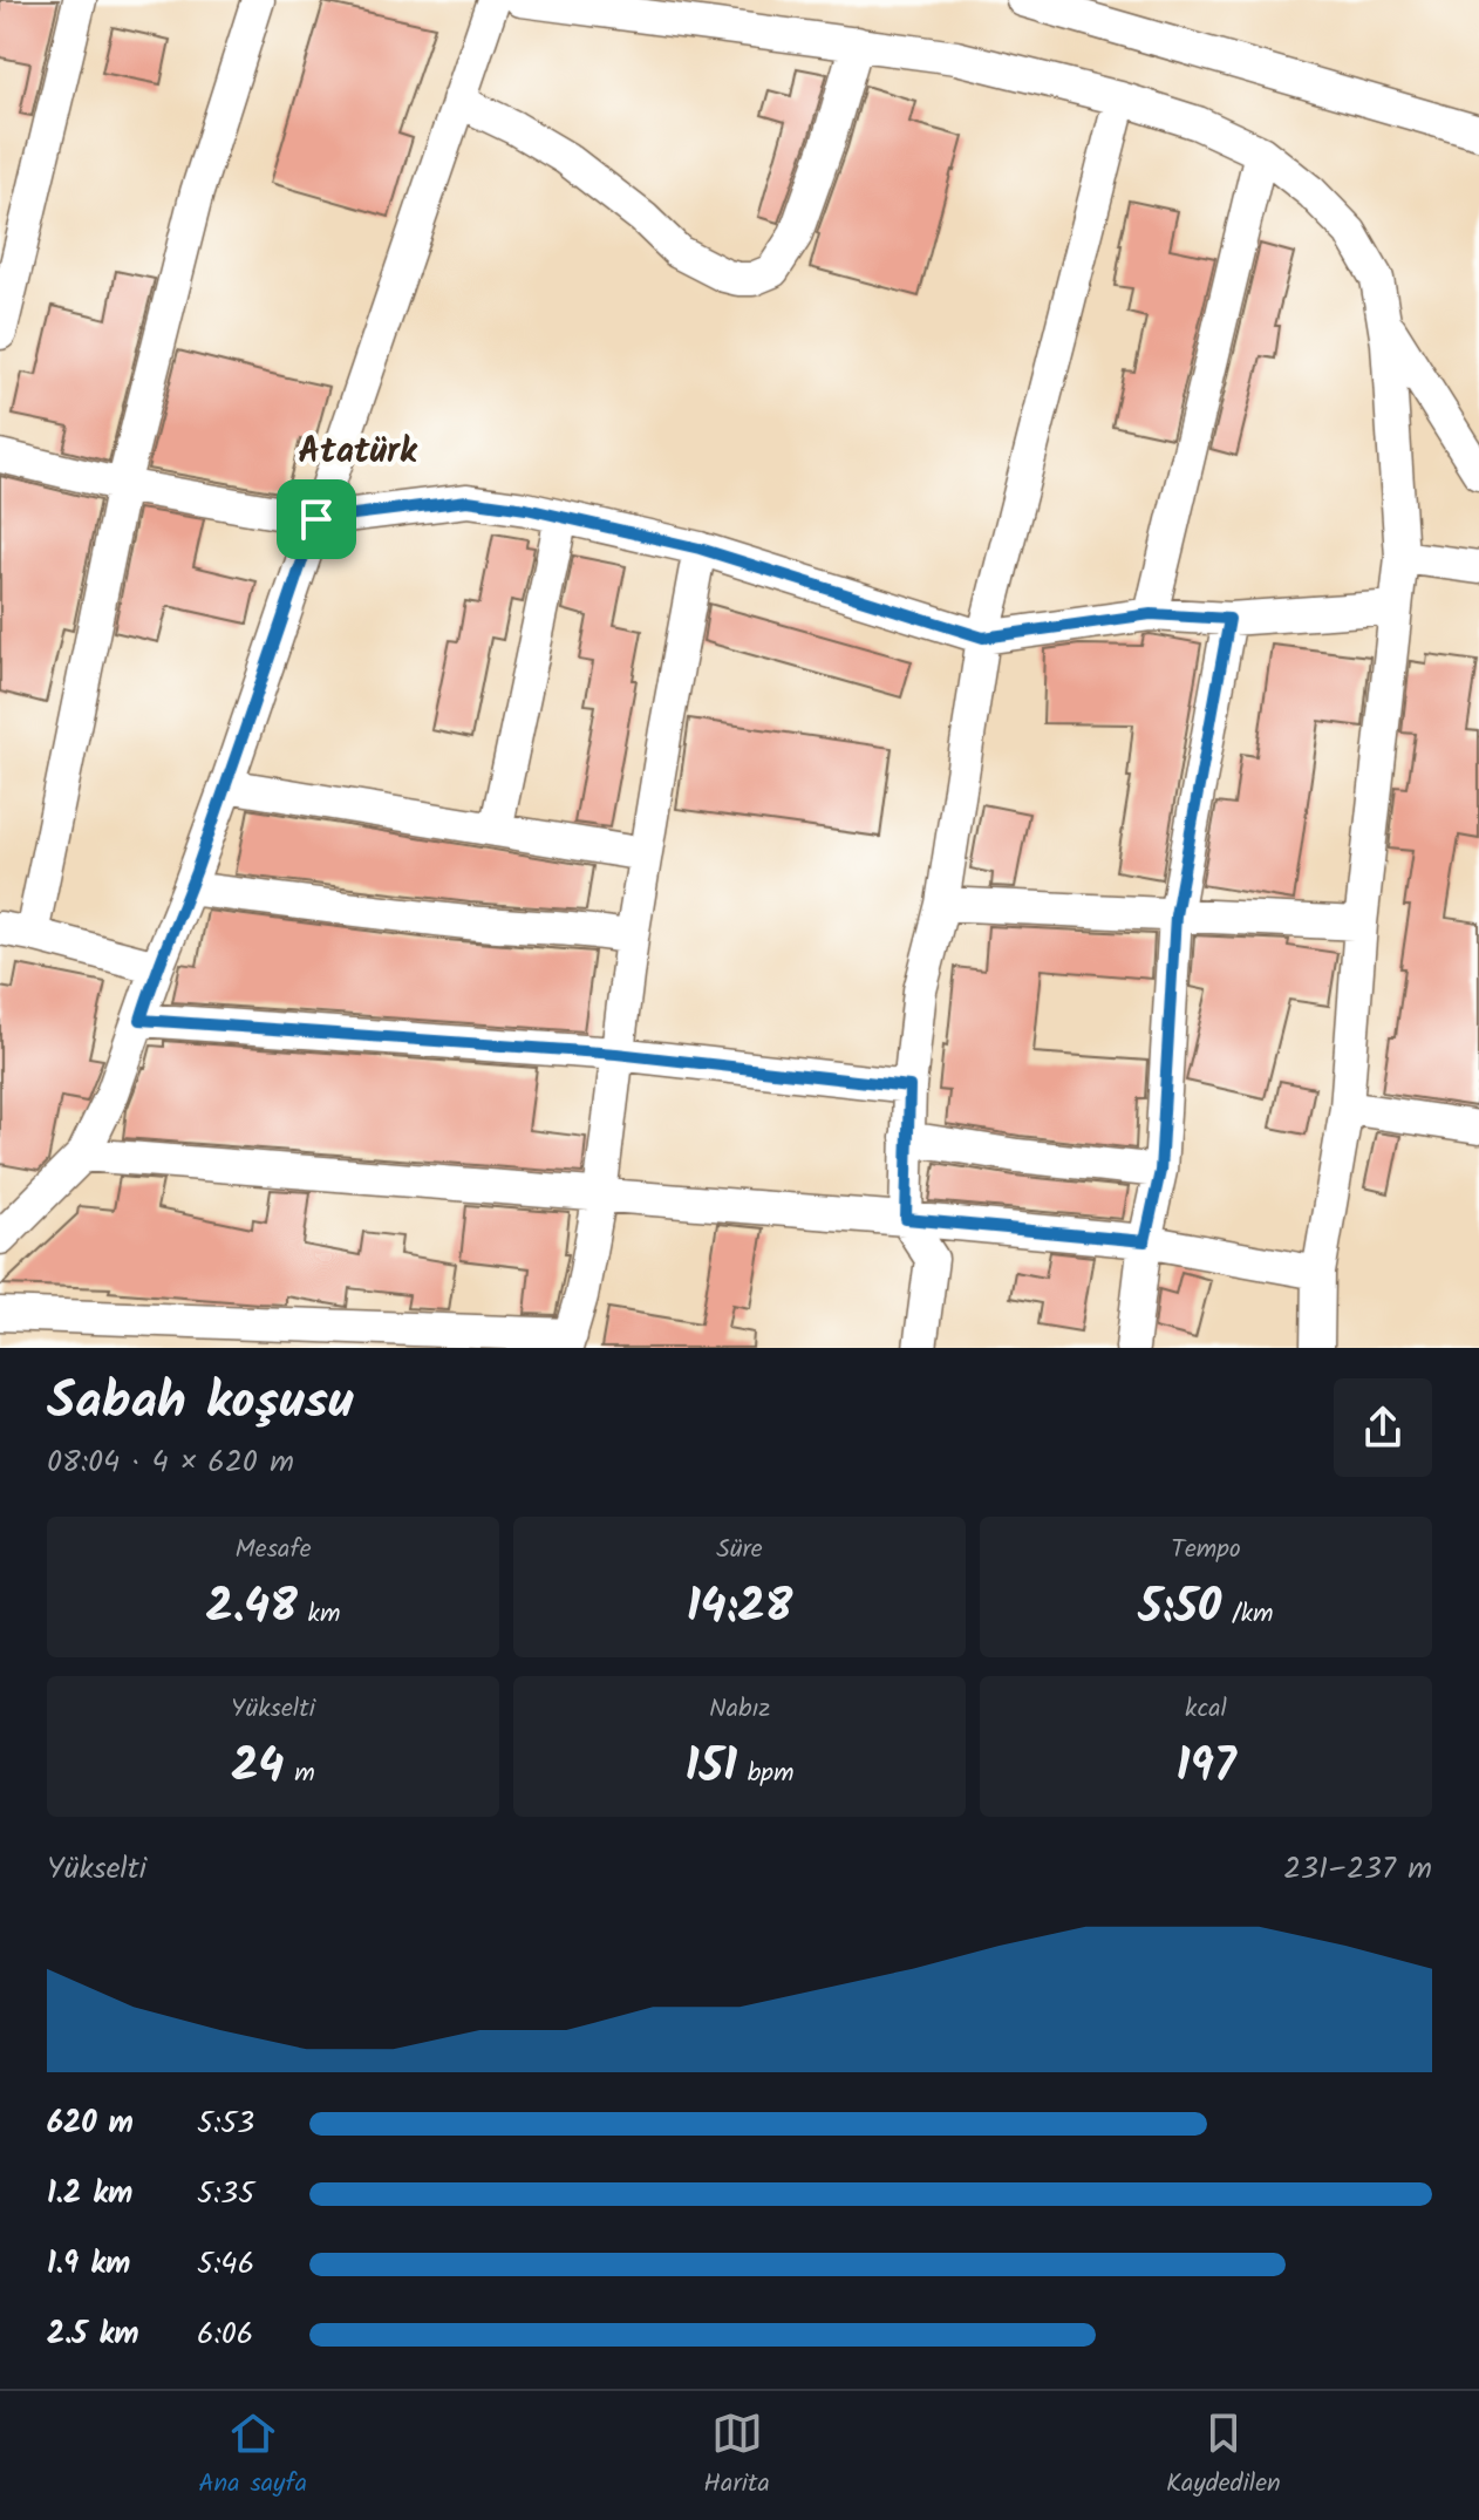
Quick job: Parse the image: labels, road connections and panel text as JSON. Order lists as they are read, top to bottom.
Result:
{
  "districts": ["Atatürk"],
  "page": {
    "heading": ["Sabah koşusu", "08:04 · 4 × 620 m"],
    "stats": [
      ["Mesafe", "2.48 km"],
      ["Süre", "14:28"],
      ["Tempo", "5:50 /km"],
      ["Yükselti", "24 m"],
      ["Nabız", "151 bpm"],
      ["kcal", "197"]
    ],
    "chart": ["Yükselti", "231–237 m"],
    "list": [
      {
        "name": "620 m",
        "note": "5:53"
      },
      {
        "name": "1.2 km",
        "note": "5:35"
      },
      {
        "name": "1.9 km",
        "note": "5:46"
      },
      {
        "name": "2.5 km",
        "note": "6:06"
      }
    ],
    "tabs": ["Ana sayfa", "Harita", "Kaydedilen"]
  }
}
